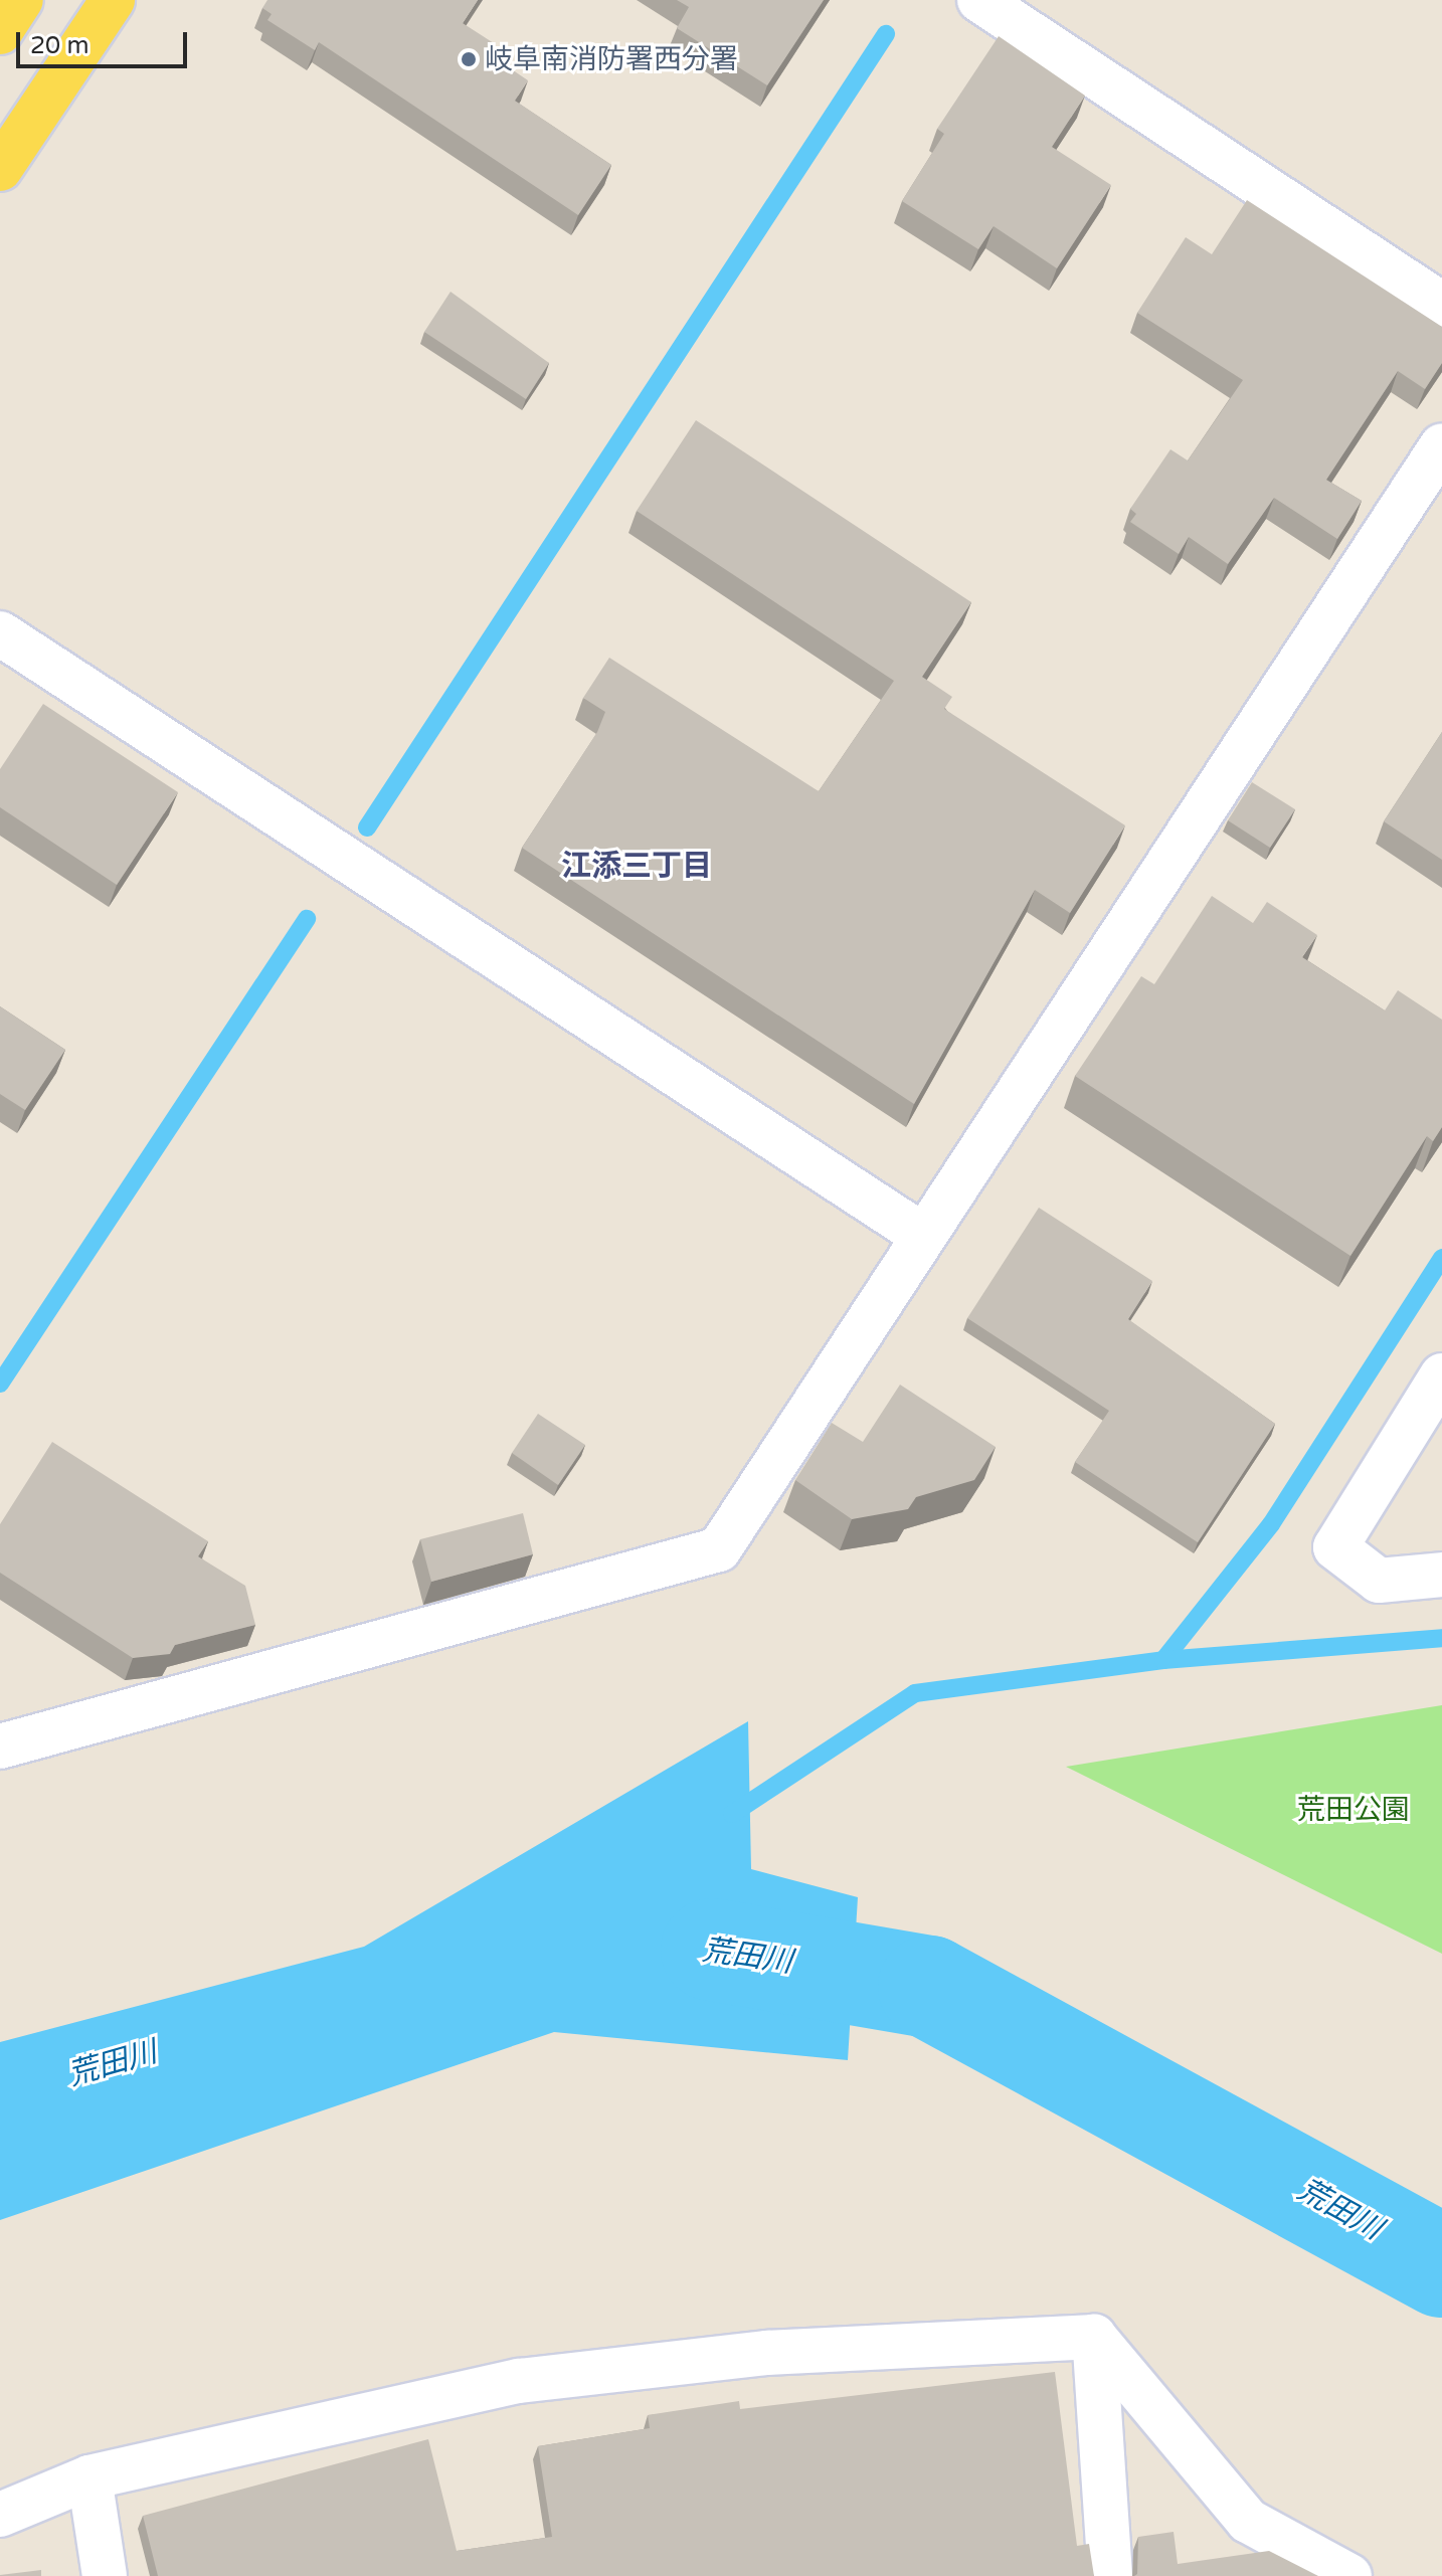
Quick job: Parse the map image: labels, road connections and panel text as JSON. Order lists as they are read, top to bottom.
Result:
{
  "districts": ["江添三丁目"],
  "water": ["荒田川"],
  "parks": ["荒田公園"],
  "places": ["岐阜南消防署西分署"],
  "scale_bar": "20 m"
}
